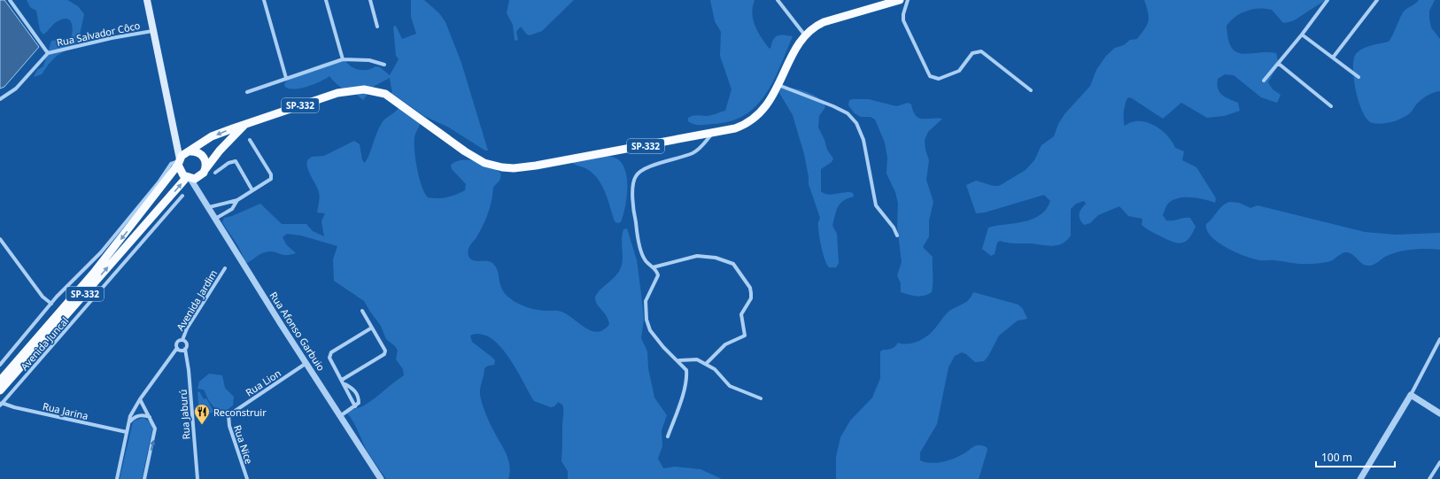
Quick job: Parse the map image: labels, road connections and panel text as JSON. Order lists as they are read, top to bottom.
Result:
{
  "streets": {
    "main road": ["SP-332"],
    "street": [
      "Rua Salvador Côco",
      "Avenida Jardim",
      "Rua Afonso Garbuio",
      "Avenida Juncal",
      "Rua Lion",
      "Rua Jarina",
      "Rua Jaburú",
      "Rua Nice"
    ]
  },
  "crossings": [
    ["SP-332", "Rua Afonso Garbuio"],
    ["Avenida Jardim", "Rua Jaburú"],
    ["Rua Afonso Garbuio", "Rua Lion"],
    ["Avenida Juncal", "Rua Jarina"],
    ["Rua Lion", "Rua Nice"]
  ],
  "places": {
    "restaurant": ["Reconstruir"]
  },
  "scale_bar": "100 m"
}
